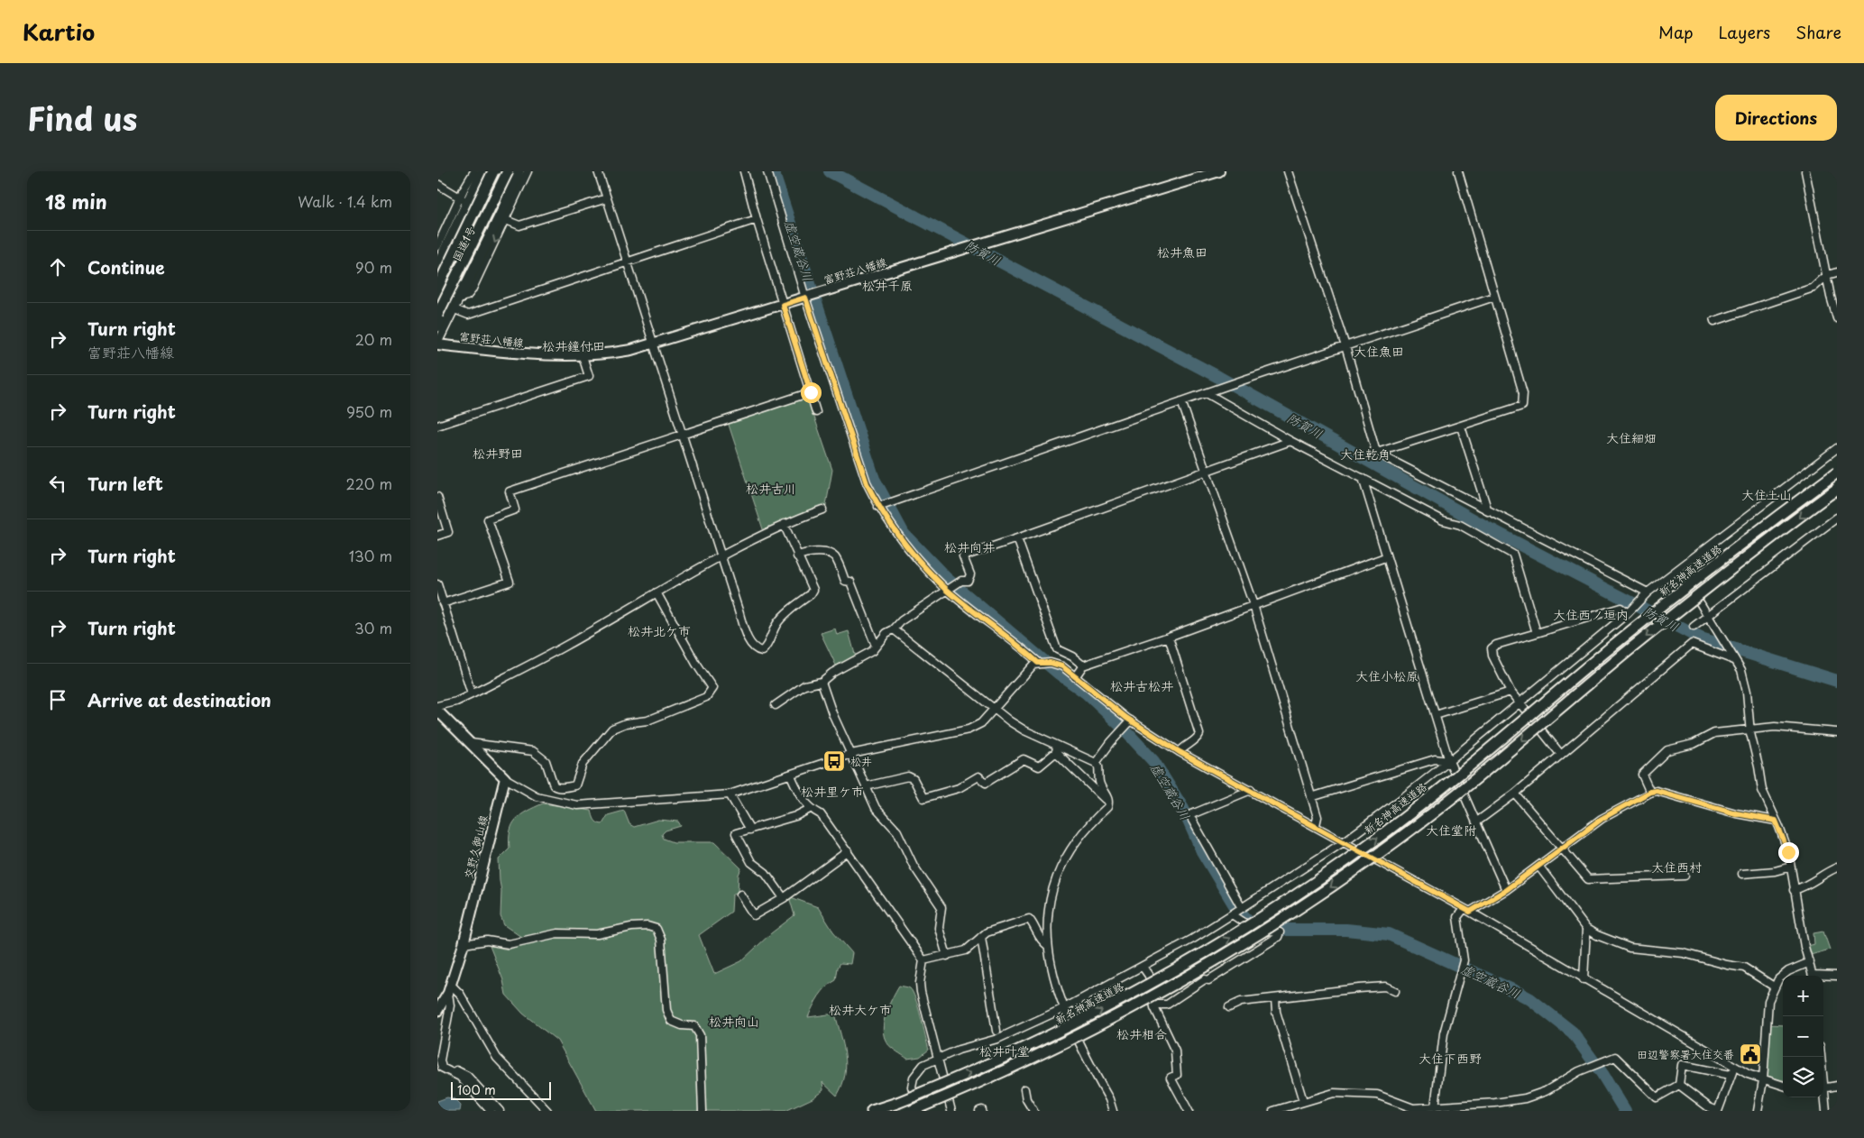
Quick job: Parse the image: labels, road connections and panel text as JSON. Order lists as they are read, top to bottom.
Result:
{
  "streets": {
    "highway": ["国道1号", "新名神高速道路"],
    "main road": ["富野荘八幡線", "交野久御山線"]
  },
  "districts": [
    "松井魚田",
    "松井千原",
    "松井鐘付田",
    "大住魚田",
    "大住細畑",
    "松井野田",
    "大住乾角",
    "松井古川",
    "大住土山",
    "松井向井",
    "大住西ノ垣内",
    "松井北ケ市",
    "大住小松原",
    "松井古松井",
    "松井里ケ市",
    "大住堂附",
    "大住西村",
    "松井大ケ市",
    "松井向山",
    "松井相合",
    "松井叶堂",
    "大住下西野"
  ],
  "water": ["虚空蔵谷川", "防賀川"],
  "places": {
    "bus stop": ["松井"],
    "public building": ["田辺警察署大住交番"]
  },
  "scale_bar": "100 m",
  "page": {
    "header": "Kartio",
    "nav": ["Map", "Layers", "Share"],
    "title": "Find us",
    "buttons": "Directions",
    "heading": ["18 min", "Walk · 1.4 km"],
    "list": [
      ["Continue", "90 m"],
      ["Turn right", "富野荘八幡線", "20 m"],
      ["Turn right", "950 m"],
      ["Turn left", "220 m"],
      ["Turn right", "130 m"],
      ["Turn right", "30 m"],
      "Arrive at destination"
    ],
    "map_buttons": ["+", "−"],
    "scale": "100 m"
  }
}
